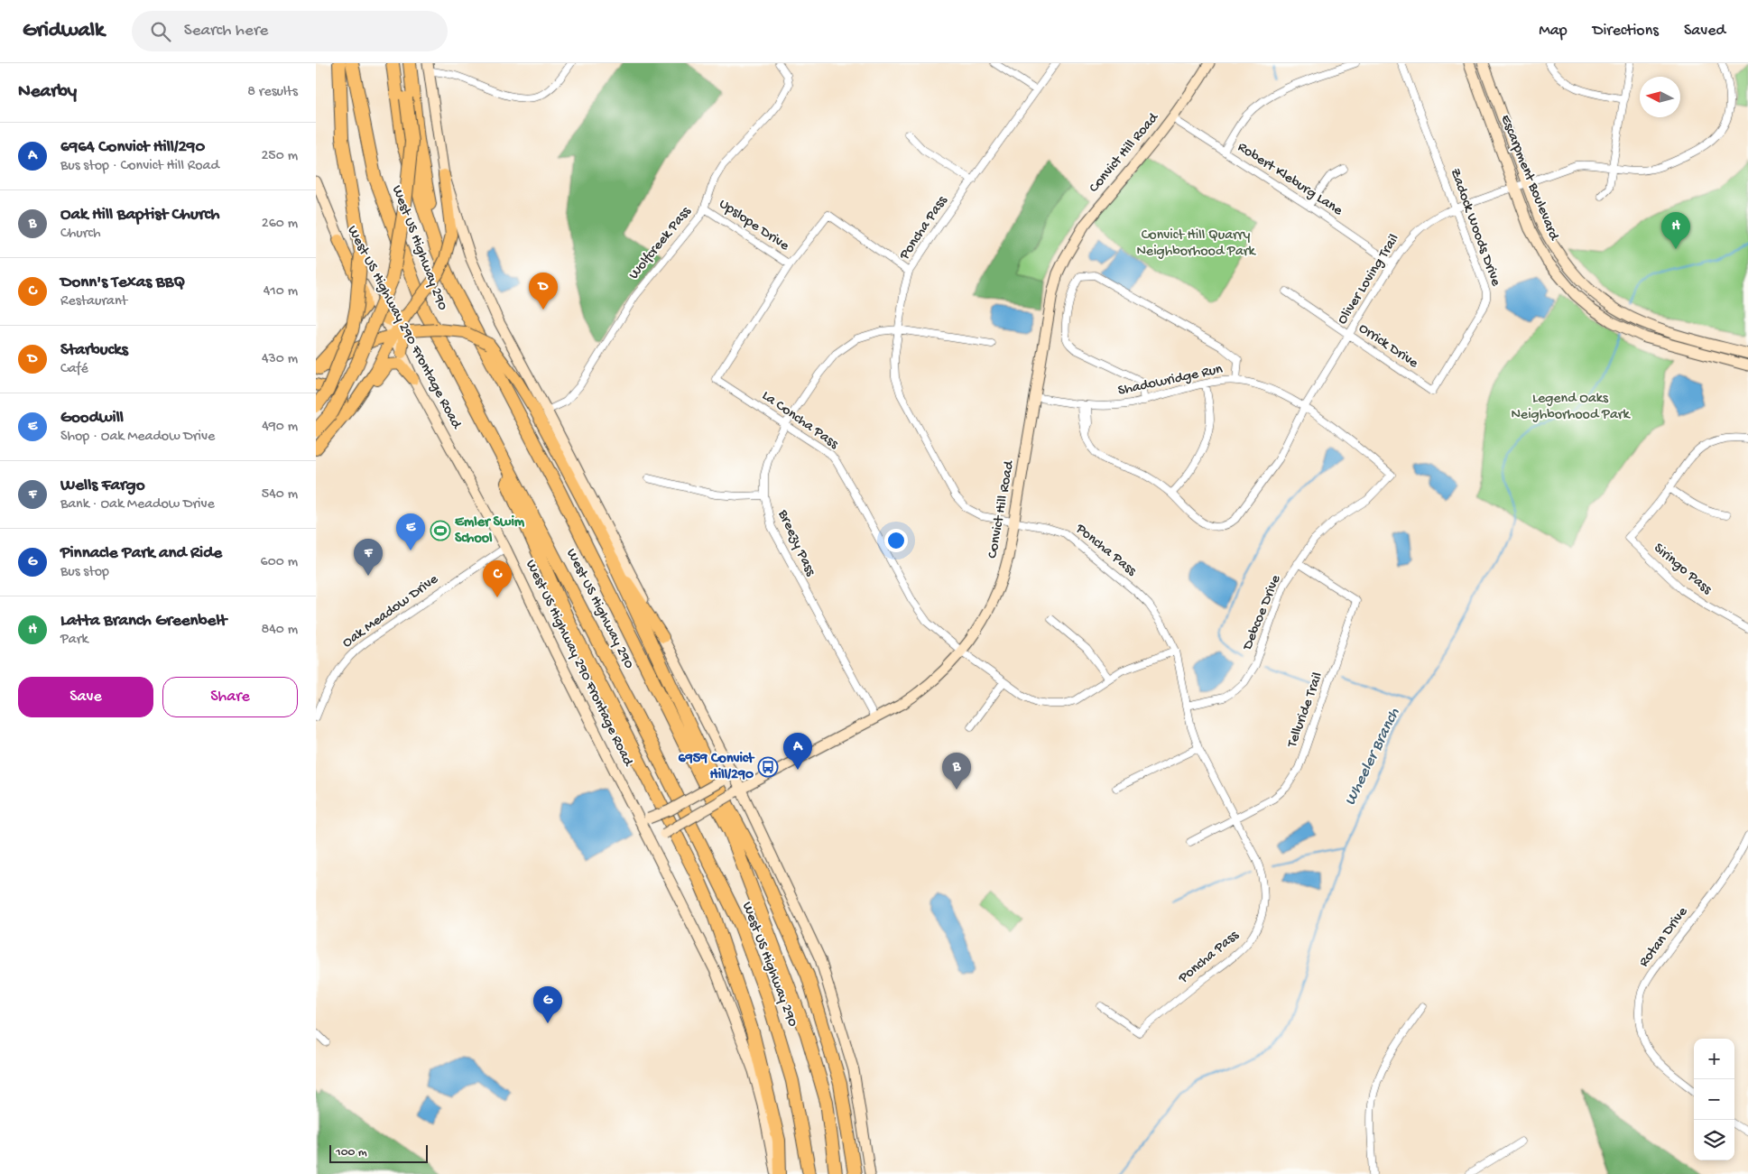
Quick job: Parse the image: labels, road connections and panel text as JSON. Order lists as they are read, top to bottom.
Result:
{
  "streets": {
    "highway": ["West US Highway 290"],
    "main road": ["Convict Hill Road", "Escarpment Boulevard", "West US Highway 290 Frontage Road"],
    "street": [
      "Robert Kleburg Lane",
      "Upslope Drive",
      "Zadock Woods Drive",
      "Poncha Pass",
      "Wolfcreek Pass",
      "Oliver Loving Trail",
      "Orrick Drive",
      "Shadowridge Run",
      "La Concha Pass",
      "Breezy Pass",
      "Siringo Pass",
      "Oak Meadow Drive",
      "Debcoe Drive",
      "Telluride Trail",
      "Rotan Drive"
    ]
  },
  "crossings": [
    ["Convict Hill Road", "Robert Kleburg Lane"],
    ["Convict Hill Road", "Poncha Pass"],
    ["Convict Hill Road", "West US Highway 290 Frontage Road"],
    ["Convict Hill Road", "Shadowridge Run"],
    ["Convict Hill Road", "La Concha Pass"],
    ["Convict Hill Road", "Breezy Pass"],
    ["Escarpment Boulevard", "Oliver Loving Trail"],
    ["Robert Kleburg Lane", "Oliver Loving Trail"],
    ["Upslope Drive", "Wolfcreek Pass"],
    ["Upslope Drive", "La Concha Pass"],
    ["Zadock Woods Drive", "Oliver Loving Trail"],
    ["Zadock Woods Drive", "Orrick Drive"],
    ["Poncha Pass", "La Concha Pass"],
    ["Poncha Pass", "Breezy Pass"],
    ["Poncha Pass", "Debcoe Drive"],
    ["Poncha Pass", "Telluride Trail"],
    ["Oliver Loving Trail", "Orrick Drive"],
    ["Oliver Loving Trail", "Shadowridge Run"],
    ["West US Highway 290 Frontage Road", "Oak Meadow Drive"],
    ["Shadowridge Run", "Debcoe Drive"],
    ["La Concha Pass", "Breezy Pass"],
    ["Debcoe Drive", "Telluride Trail"]
  ],
  "water": ["Wheeler Branch"],
  "parks": ["Convict Hill Quarry Neighborhood Park", "Legend Oaks Neighborhood Park"],
  "places": {
    "sports": ["Emler Swim School"],
    "bus stop": ["6959 Convict Hill/290"]
  },
  "scale_bar": "100 m",
  "north": "left",
  "page": {
    "header": "Gridwalk",
    "search": "Search here",
    "nav": ["Map", "Directions", "Saved"],
    "heading": ["Nearby", "8 results"],
    "list": [
      {
        "mark": "A",
        "name": "6964 Convict Hill/290",
        "note": "Bus stop · Convict Hill Road",
        "value": "250 m"
      },
      {
        "mark": "B",
        "name": "Oak Hill Baptist Church",
        "note": "Church",
        "value": "260 m"
      },
      {
        "mark": "C",
        "name": "Donn's Texas BBQ",
        "note": "Restaurant",
        "value": "410 m"
      },
      {
        "mark": "D",
        "name": "Starbucks",
        "note": "Café",
        "value": "430 m"
      },
      {
        "mark": "E",
        "name": "Goodwill",
        "note": "Shop · Oak Meadow Drive",
        "value": "490 m"
      },
      {
        "mark": "F",
        "name": "Wells Fargo",
        "note": "Bank · Oak Meadow Drive",
        "value": "540 m"
      },
      {
        "mark": "G",
        "name": "Pinnacle Park and Ride",
        "note": "Bus stop",
        "value": "600 m"
      },
      {
        "mark": "H",
        "name": "Latta Branch Greenbelt",
        "note": "Park",
        "value": "840 m"
      }
    ],
    "pins": [
      "H",
      "D",
      "E",
      "F",
      "C",
      "A",
      "B",
      "G"
    ],
    "buttons": ["Save", "Share"],
    "map_buttons": ["+", "−"],
    "scale": "100 m"
  }
}
